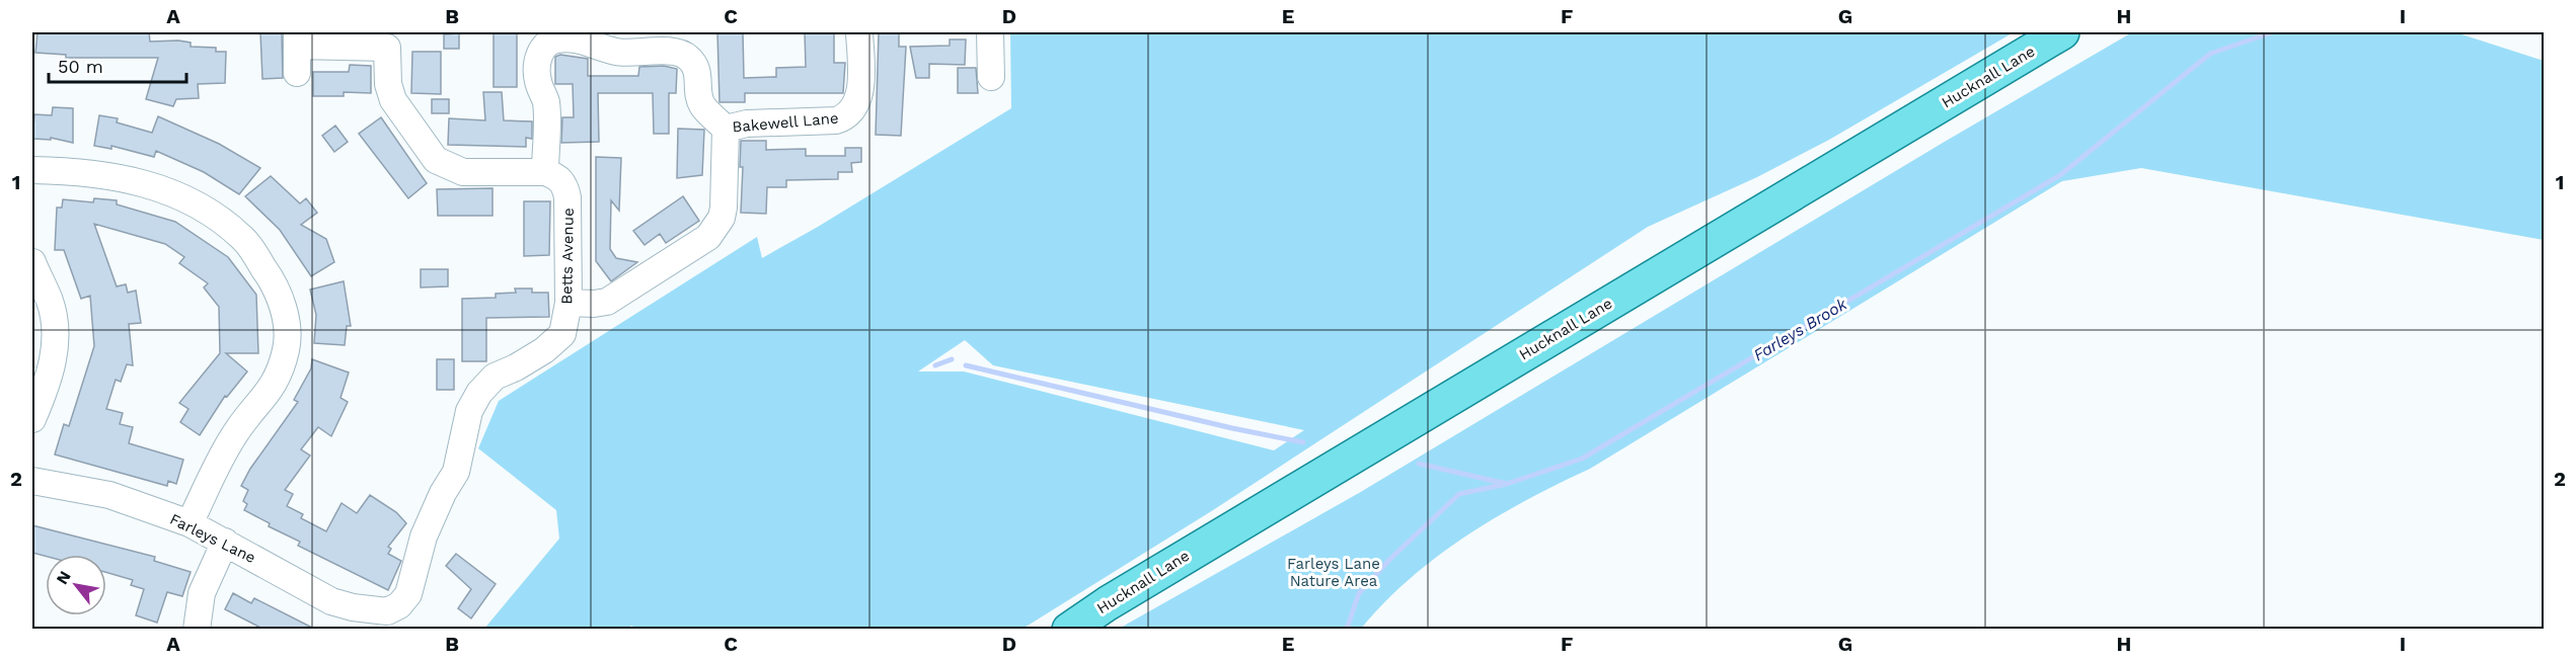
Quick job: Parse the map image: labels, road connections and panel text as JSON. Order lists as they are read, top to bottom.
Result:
{
  "streets": {
    "main road": ["Hucknall Lane"],
    "street": ["Bakewell Lane", "Betts Avenue", "Farleys Lane"]
  },
  "crossings": [
    ["Bakewell Lane", "Betts Avenue"],
    ["Betts Avenue", "Farleys Lane"]
  ],
  "water": ["Farleys Brook"],
  "parks": ["Farleys Lane Nature Area"],
  "scale_bar": "50 m",
  "north": "top left",
  "grid": {
    "columns": [
      "A",
      "B",
      "C",
      "D",
      "E",
      "F",
      "G",
      "H",
      "I"
    ],
    "rows": ["1", "2"]
  }
}
